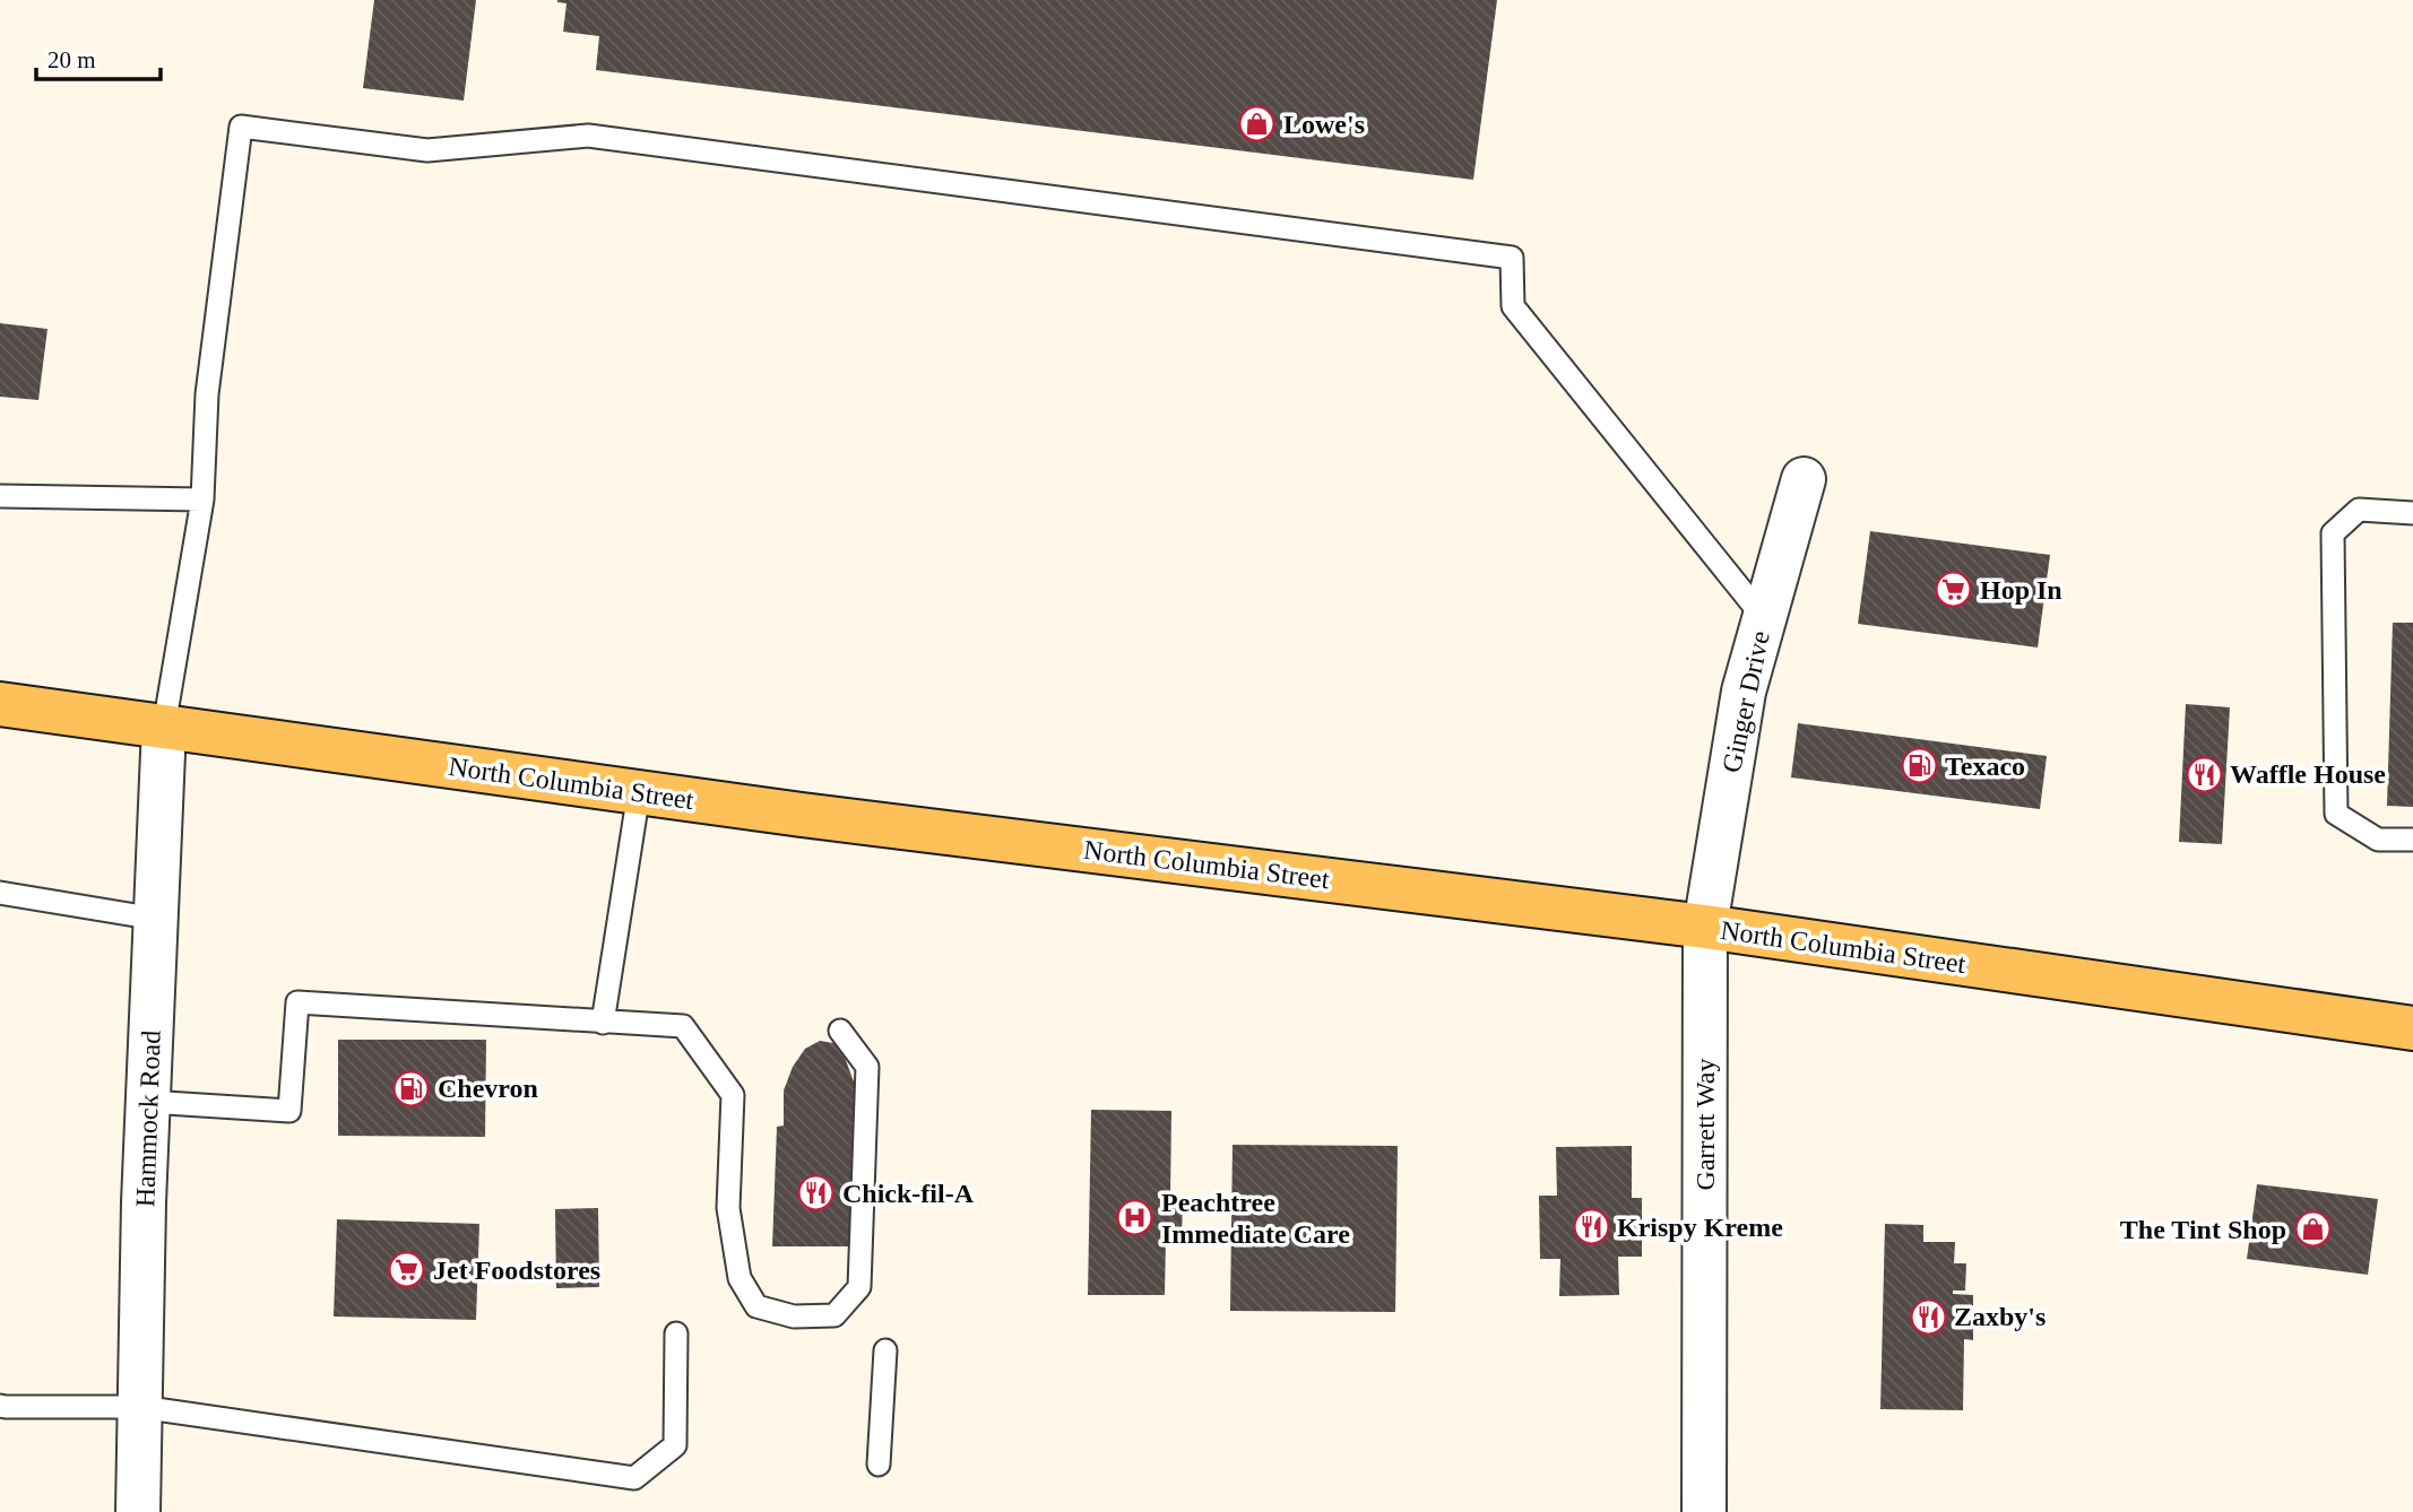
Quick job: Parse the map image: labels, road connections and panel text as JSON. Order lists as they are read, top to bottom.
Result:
{
  "streets": {
    "main road": ["North Columbia Street"],
    "street": ["Ginger Drive", "Hammock Road", "Garrett Way"]
  },
  "crossings": [
    ["Ginger Drive", "North Columbia Street"],
    ["Ginger Drive", "Garrett Way"],
    ["North Columbia Street", "Hammock Road"],
    ["North Columbia Street", "Garrett Way"]
  ],
  "places": {
    "shop": ["Lowe's", "The Tint Shop"],
    "supermarket": ["Hop In", "Jet Foodstores"],
    "fuel station": ["Texaco", "Chevron"],
    "restaurant": [
      "Waffle House",
      "Chick-fil-A",
      "Krispy Kreme",
      "Zaxby's"
    ],
    "hospital": ["Peachtree Immediate Care"]
  },
  "scale_bar": "20 m"
}
